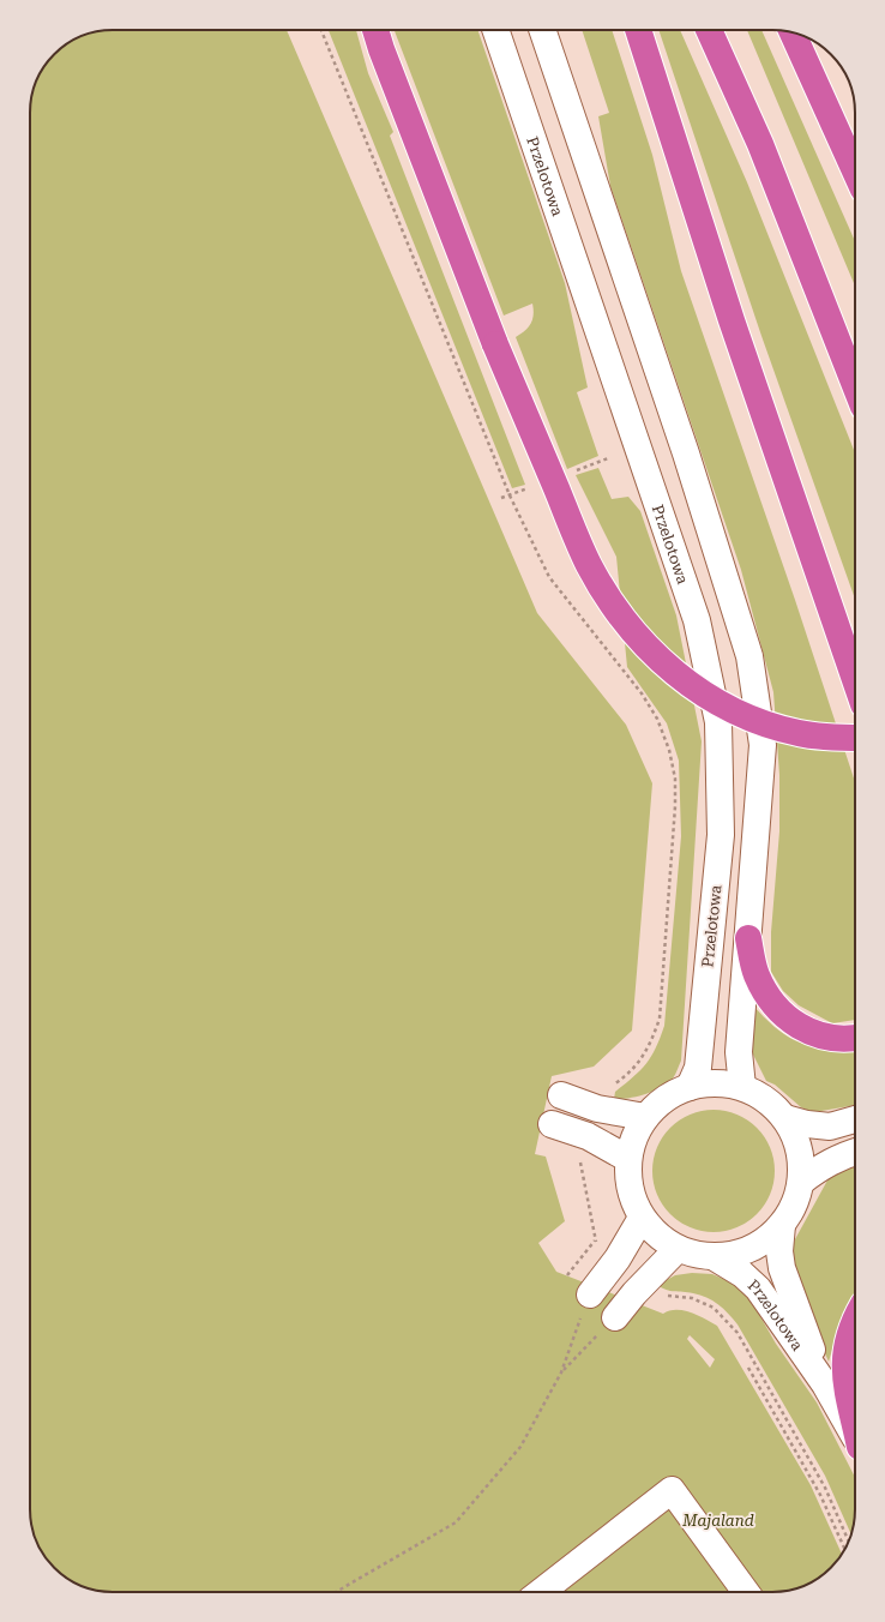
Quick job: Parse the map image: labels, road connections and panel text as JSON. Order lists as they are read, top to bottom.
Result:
{
  "streets": {
    "street": ["Przelotowa"]
  },
  "parks": ["Majaland"]
}
